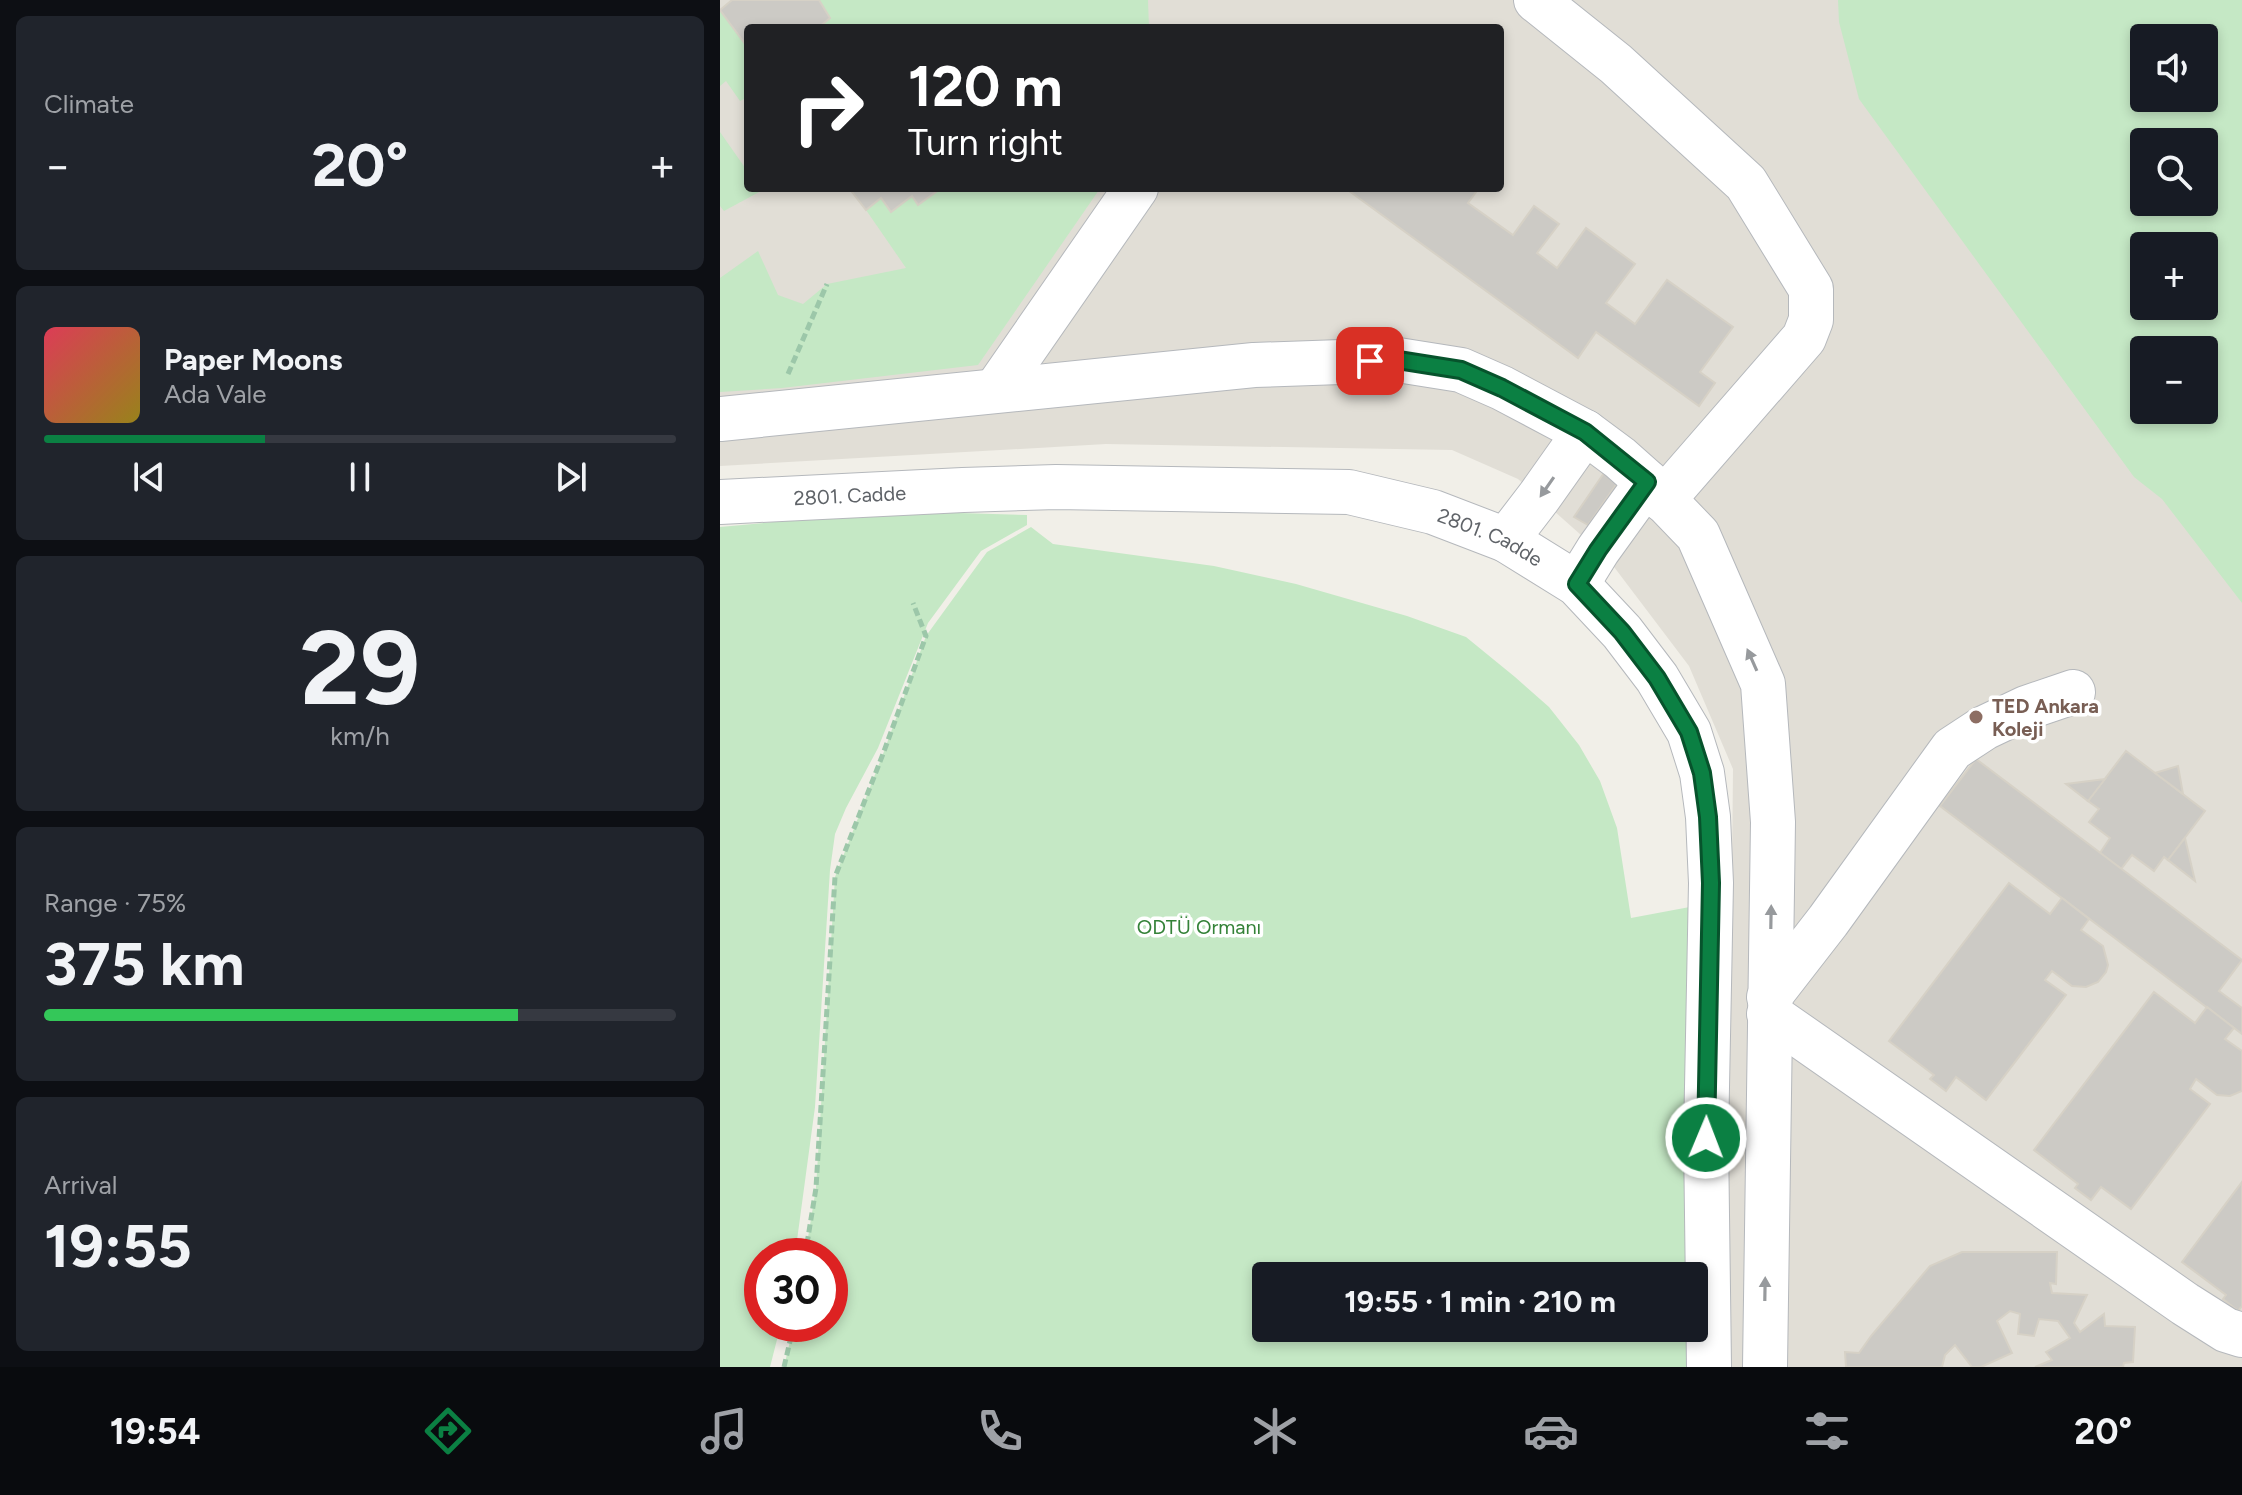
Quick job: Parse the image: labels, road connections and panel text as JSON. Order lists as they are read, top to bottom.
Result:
{
  "streets": {
    "street": ["2801. Cadde"]
  },
  "parks": ["ODTÜ Ormanı"],
  "places": ["TED Ankara Koleji"],
  "page": {
    "tile": [
      "Climate",
      ["29", "km/h"],
      ["Range · 75%", "375 km"],
      ["Arrival", "19:55"]
    ],
    "map_buttons": ["+", "−"],
    "turn": ["120 m", "Turn right"],
    "heat": ["−", "20°", "+"],
    "song": ["Paper Moons", "Ada Vale"],
    "limit": "30",
    "trip": "19:55 · 1 min · 210 m",
    "tabs": ["19:54", "20°"]
  }
}
